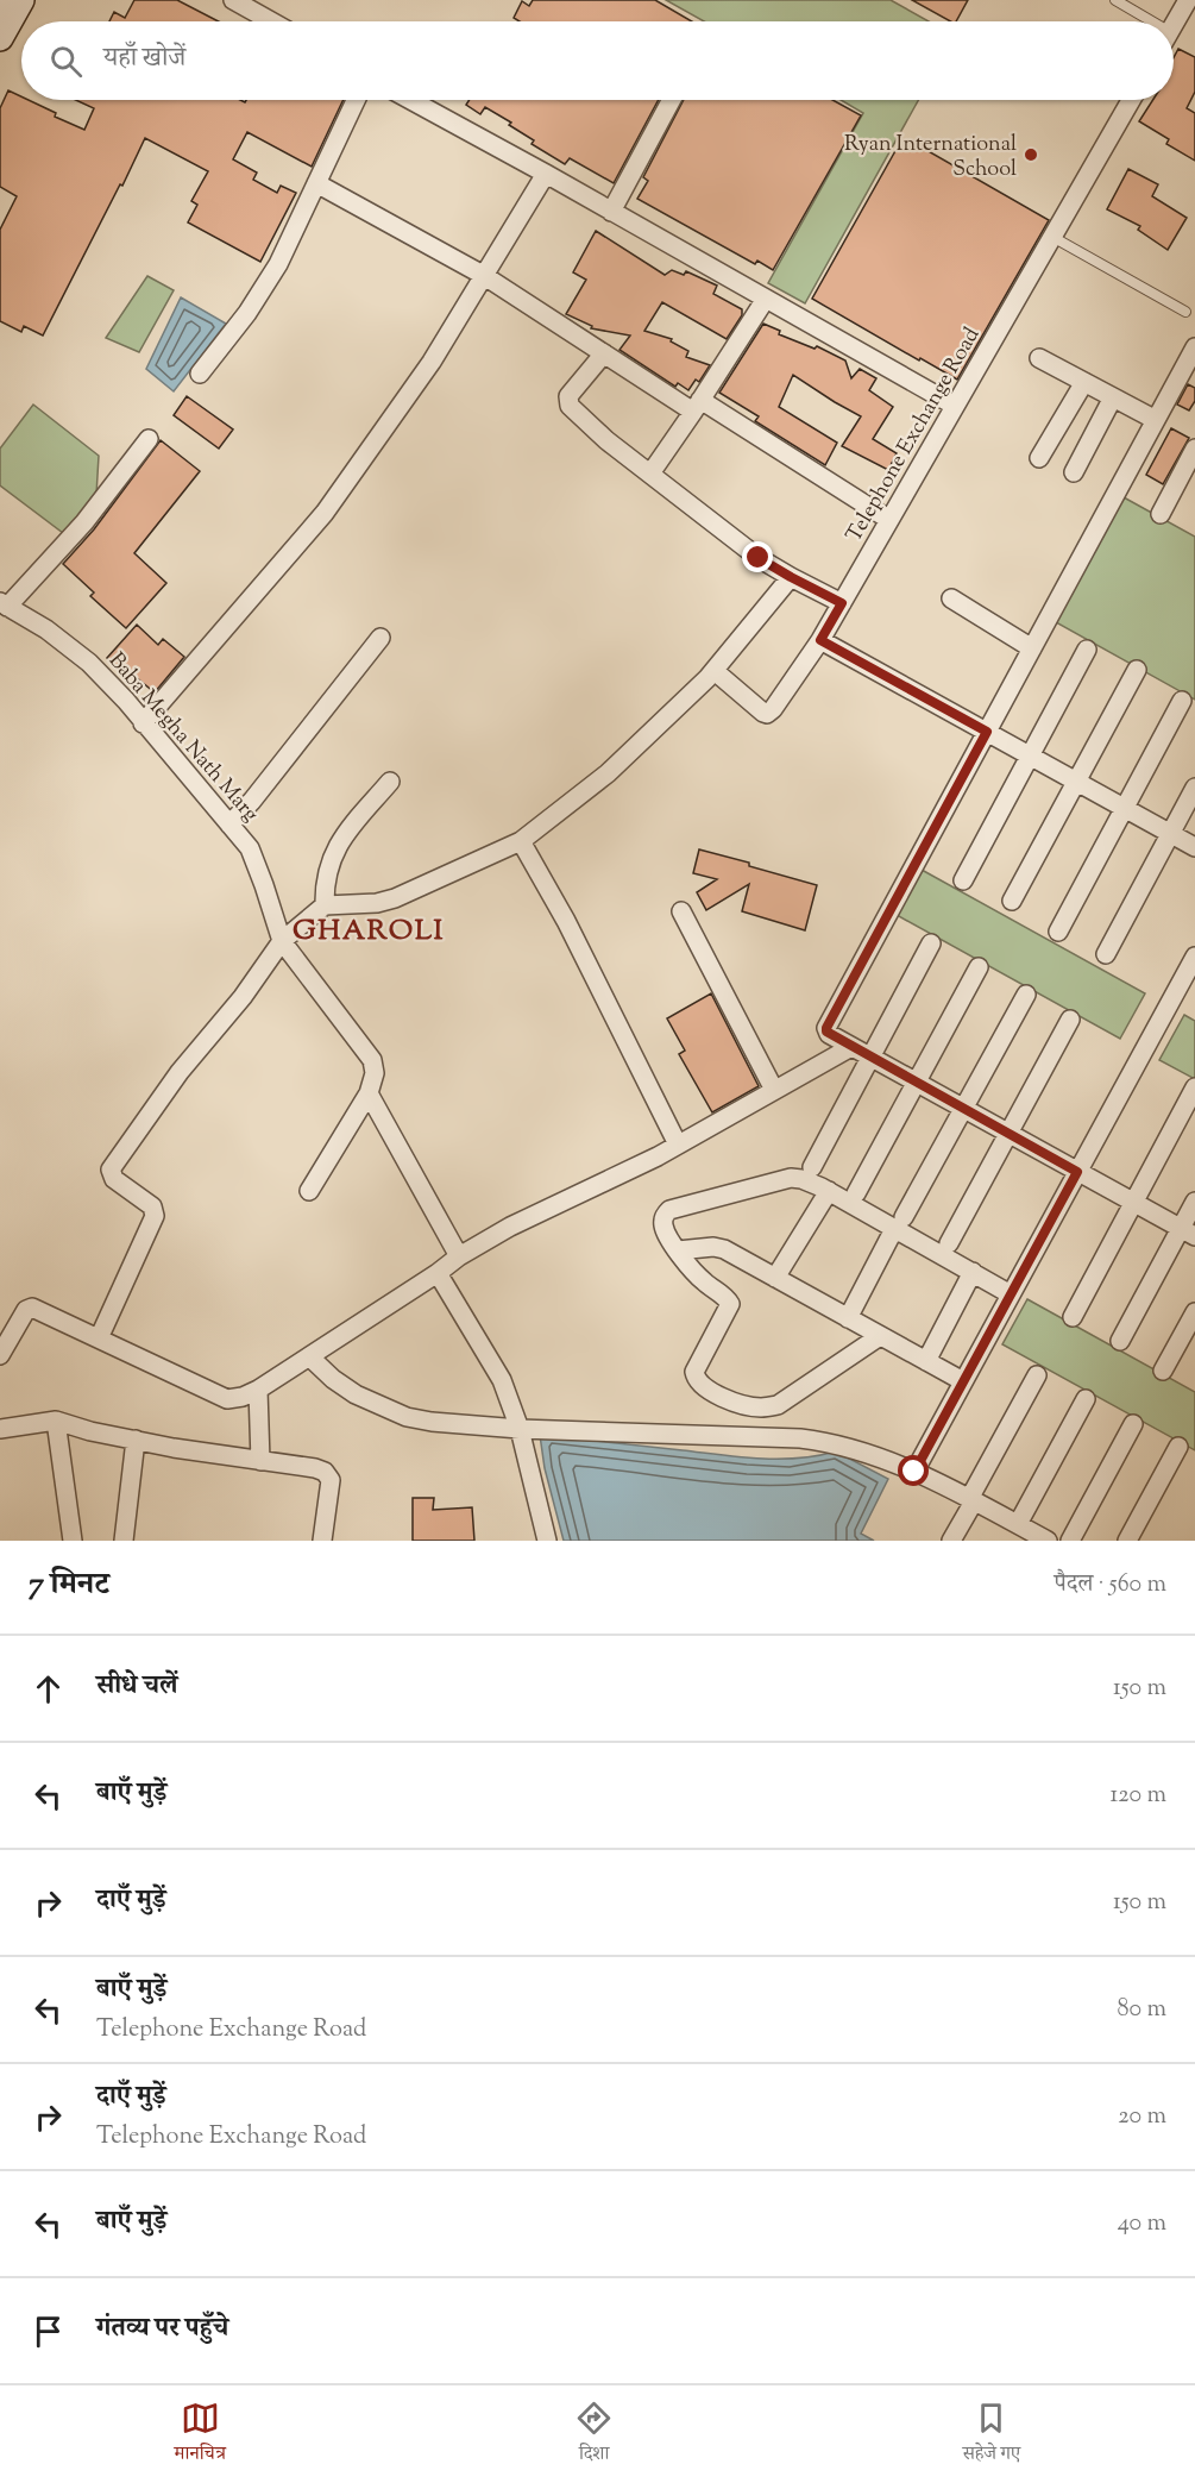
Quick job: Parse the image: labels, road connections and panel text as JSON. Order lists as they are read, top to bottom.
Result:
{
  "streets": {
    "street": ["Telephone Exchange Road", "Baba Megha Nath Marg"]
  },
  "districts": ["GHAROLI"],
  "places": ["Ryan International School"],
  "page": {
    "search": "यहाँ खोजें",
    "heading": ["7 मिनट", "पैदल · 560 m"],
    "list": [
      ["सीधे चलें", "150 m"],
      ["बाएँ मुड़ें", "120 m"],
      ["दाएँ मुड़ें", "150 m"],
      ["बाएँ मुड़ें", "Telephone Exchange Road", "80 m"],
      ["दाएँ मुड़ें", "Telephone Exchange Road", "20 m"],
      ["बाएँ मुड़ें", "40 m"],
      "गंतव्य पर पहुँचे"
    ],
    "nav": ["मानचित्र", "दिशा", "सहेजे गए"]
  }
}
